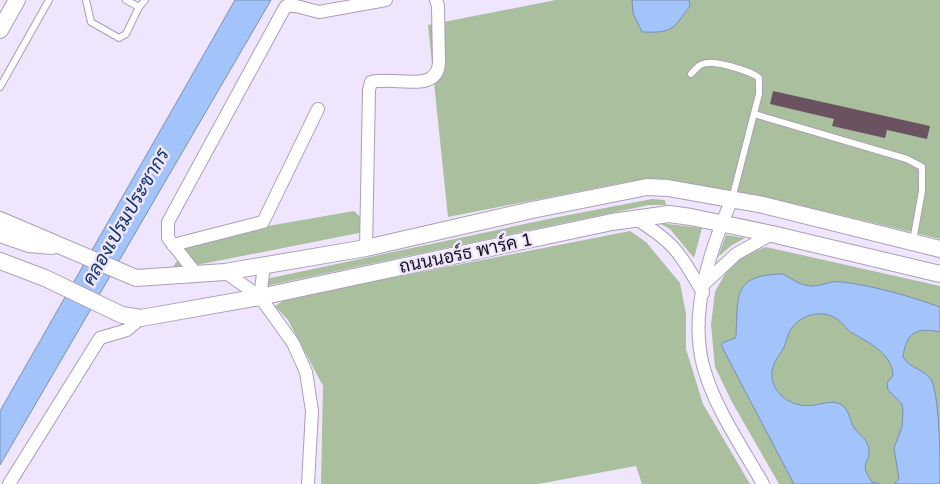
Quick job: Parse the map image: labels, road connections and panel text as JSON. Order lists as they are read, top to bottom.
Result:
{
  "streets": {
    "main road": ["ถนนนอร์ธ พาร์ค 1"]
  },
  "water": ["คลองเปรมประชากร"]
}
